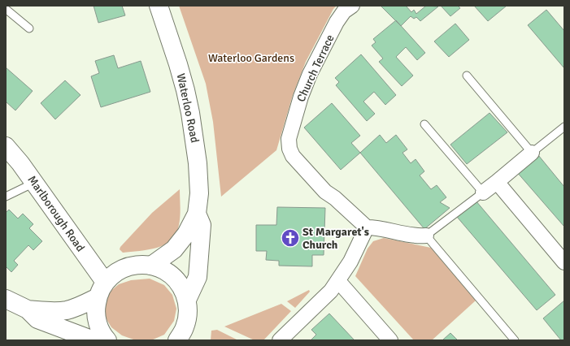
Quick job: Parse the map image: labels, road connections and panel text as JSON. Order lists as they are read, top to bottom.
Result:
{
  "streets": {
    "street": ["Church Terrace", "Waterloo Road", "Marlborough Road"]
  },
  "parks": ["Waterloo Gardens"],
  "places": {
    "church": ["St Margaret's Church"]
  }
}
